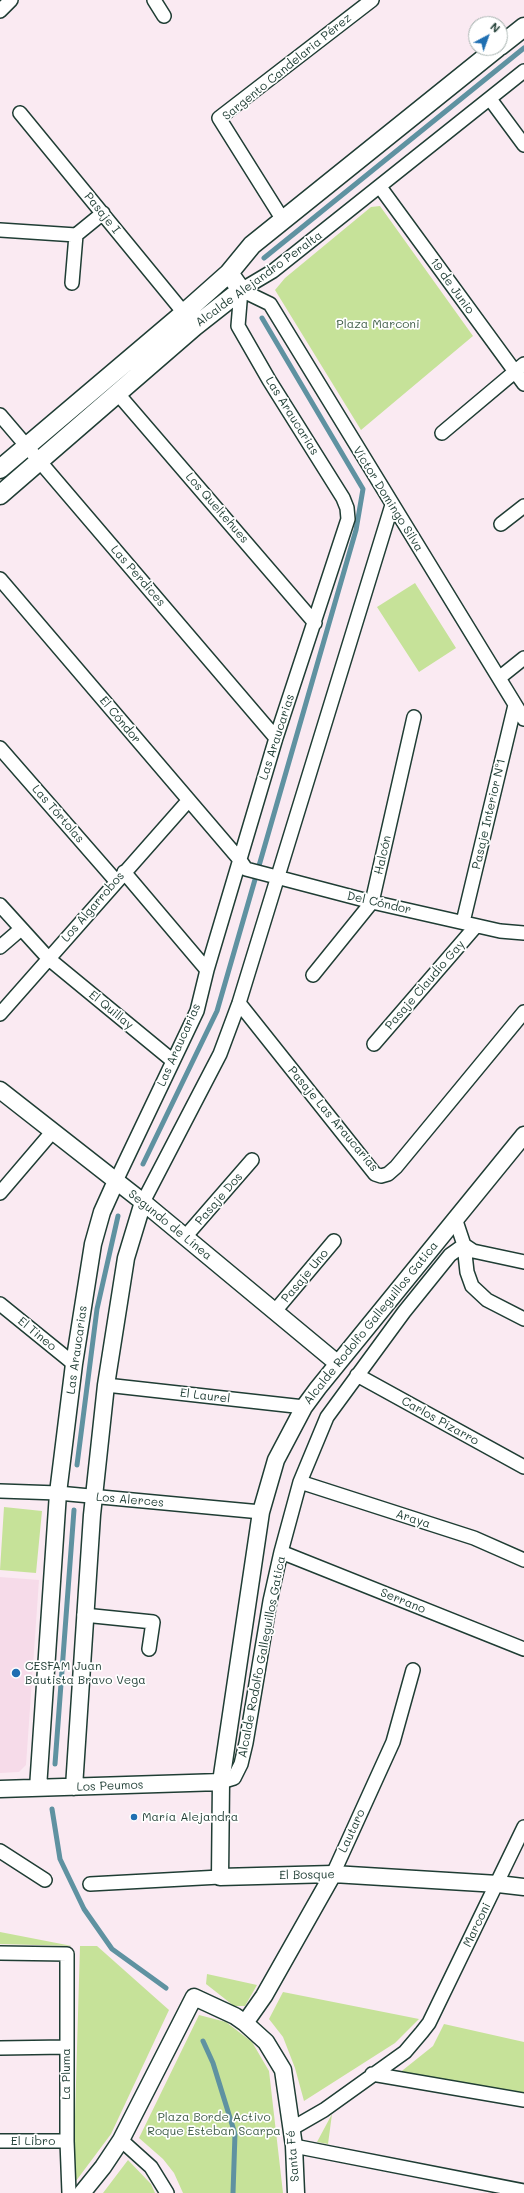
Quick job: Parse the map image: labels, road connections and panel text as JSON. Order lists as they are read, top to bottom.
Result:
{
  "streets": {
    "main road": ["Alcalde Alejandro Peralta"],
    "street": [
      "Sargento Candelaria Pérez",
      "Pasaje I",
      "19 de Junio",
      "Las Araucarias",
      "Víctor Domingo Silva",
      "Los Queltehues",
      "Las Perdices",
      "El Cóndor",
      "Las Tórtolas",
      "Pasaje Interior Nº1",
      "Halcón",
      "Del Cóndor",
      "Los Algarrobos",
      "Pasaje Claudio Gay",
      "El Quillay",
      "Pasaje Las Araucarias",
      "Pasaje Dos",
      "Segundo de Línea",
      "Pasaje Uno",
      "Alcalde Rodolfo Galleguillos Gatica",
      "El Tineo",
      "El Laurel",
      "Carlos Pizarro",
      "Los Alerces",
      "Araya",
      "Serrano",
      "Los Peumos",
      "Lautaro",
      "El Bosque",
      "Marconi",
      "La Pluma",
      "El Libro",
      "Santa Fé"
    ]
  },
  "crossings": [
    ["Sargento Candelaria Pérez", "Alcalde Alejandro Peralta"],
    ["Pasaje I", "Alcalde Alejandro Peralta"],
    ["Alcalde Alejandro Peralta", "19 de Junio"],
    ["Alcalde Alejandro Peralta", "Las Araucarias"],
    ["Alcalde Alejandro Peralta", "Víctor Domingo Silva"],
    ["Alcalde Alejandro Peralta", "Los Queltehues"],
    ["Alcalde Alejandro Peralta", "Las Perdices"],
    ["Las Araucarias", "Víctor Domingo Silva"],
    ["Las Araucarias", "Los Queltehues"],
    ["Las Araucarias", "Las Perdices"],
    ["Las Araucarias", "El Cóndor"],
    ["Las Araucarias", "Las Tórtolas"],
    ["Las Araucarias", "Del Cóndor"],
    ["Las Araucarias", "El Quillay"],
    ["Las Araucarias", "Segundo de Línea"],
    ["Las Araucarias", "El Tineo"],
    ["Las Araucarias", "Los Alerces"],
    ["Las Araucarias", "Los Peumos"],
    ["Víctor Domingo Silva", "Pasaje Interior Nº1"],
    ["El Cóndor", "Del Cóndor"],
    ["El Cóndor", "Los Algarrobos"],
    ["Las Tórtolas", "Los Algarrobos"],
    ["Pasaje Interior Nº1", "Del Cóndor"],
    ["Pasaje Interior Nº1", "Pasaje Claudio Gay"],
    ["Halcón", "Del Cóndor"],
    ["Del Cóndor", "Pasaje Claudio Gay"],
    ["Los Algarrobos", "El Quillay"],
    ["Pasaje Dos", "Segundo de Línea"],
    ["Segundo de Línea", "Pasaje Uno"],
    ["Segundo de Línea", "Alcalde Rodolfo Galleguillos Gatica"],
    ["Alcalde Rodolfo Galleguillos Gatica", "El Laurel"],
    ["Alcalde Rodolfo Galleguillos Gatica", "Carlos Pizarro"],
    ["Alcalde Rodolfo Galleguillos Gatica", "Los Alerces"],
    ["Alcalde Rodolfo Galleguillos Gatica", "Araya"],
    ["Alcalde Rodolfo Galleguillos Gatica", "Serrano"],
    ["Alcalde Rodolfo Galleguillos Gatica", "Los Peumos"],
    ["Alcalde Rodolfo Galleguillos Gatica", "El Bosque"],
    ["Lautaro", "El Bosque"],
    ["Lautaro", "Santa Fé"],
    ["El Bosque", "Marconi"],
    ["Marconi", "Santa Fé"],
    ["La Pluma", "El Libro"]
  ],
  "parks": ["Plaza Marconi", "Plaza Borde Activo Roque Esteban Scarpa"],
  "places": ["CESFAM Juan Bautista Bravo Vega", "María Alejandra"],
  "north": "top right"
}
